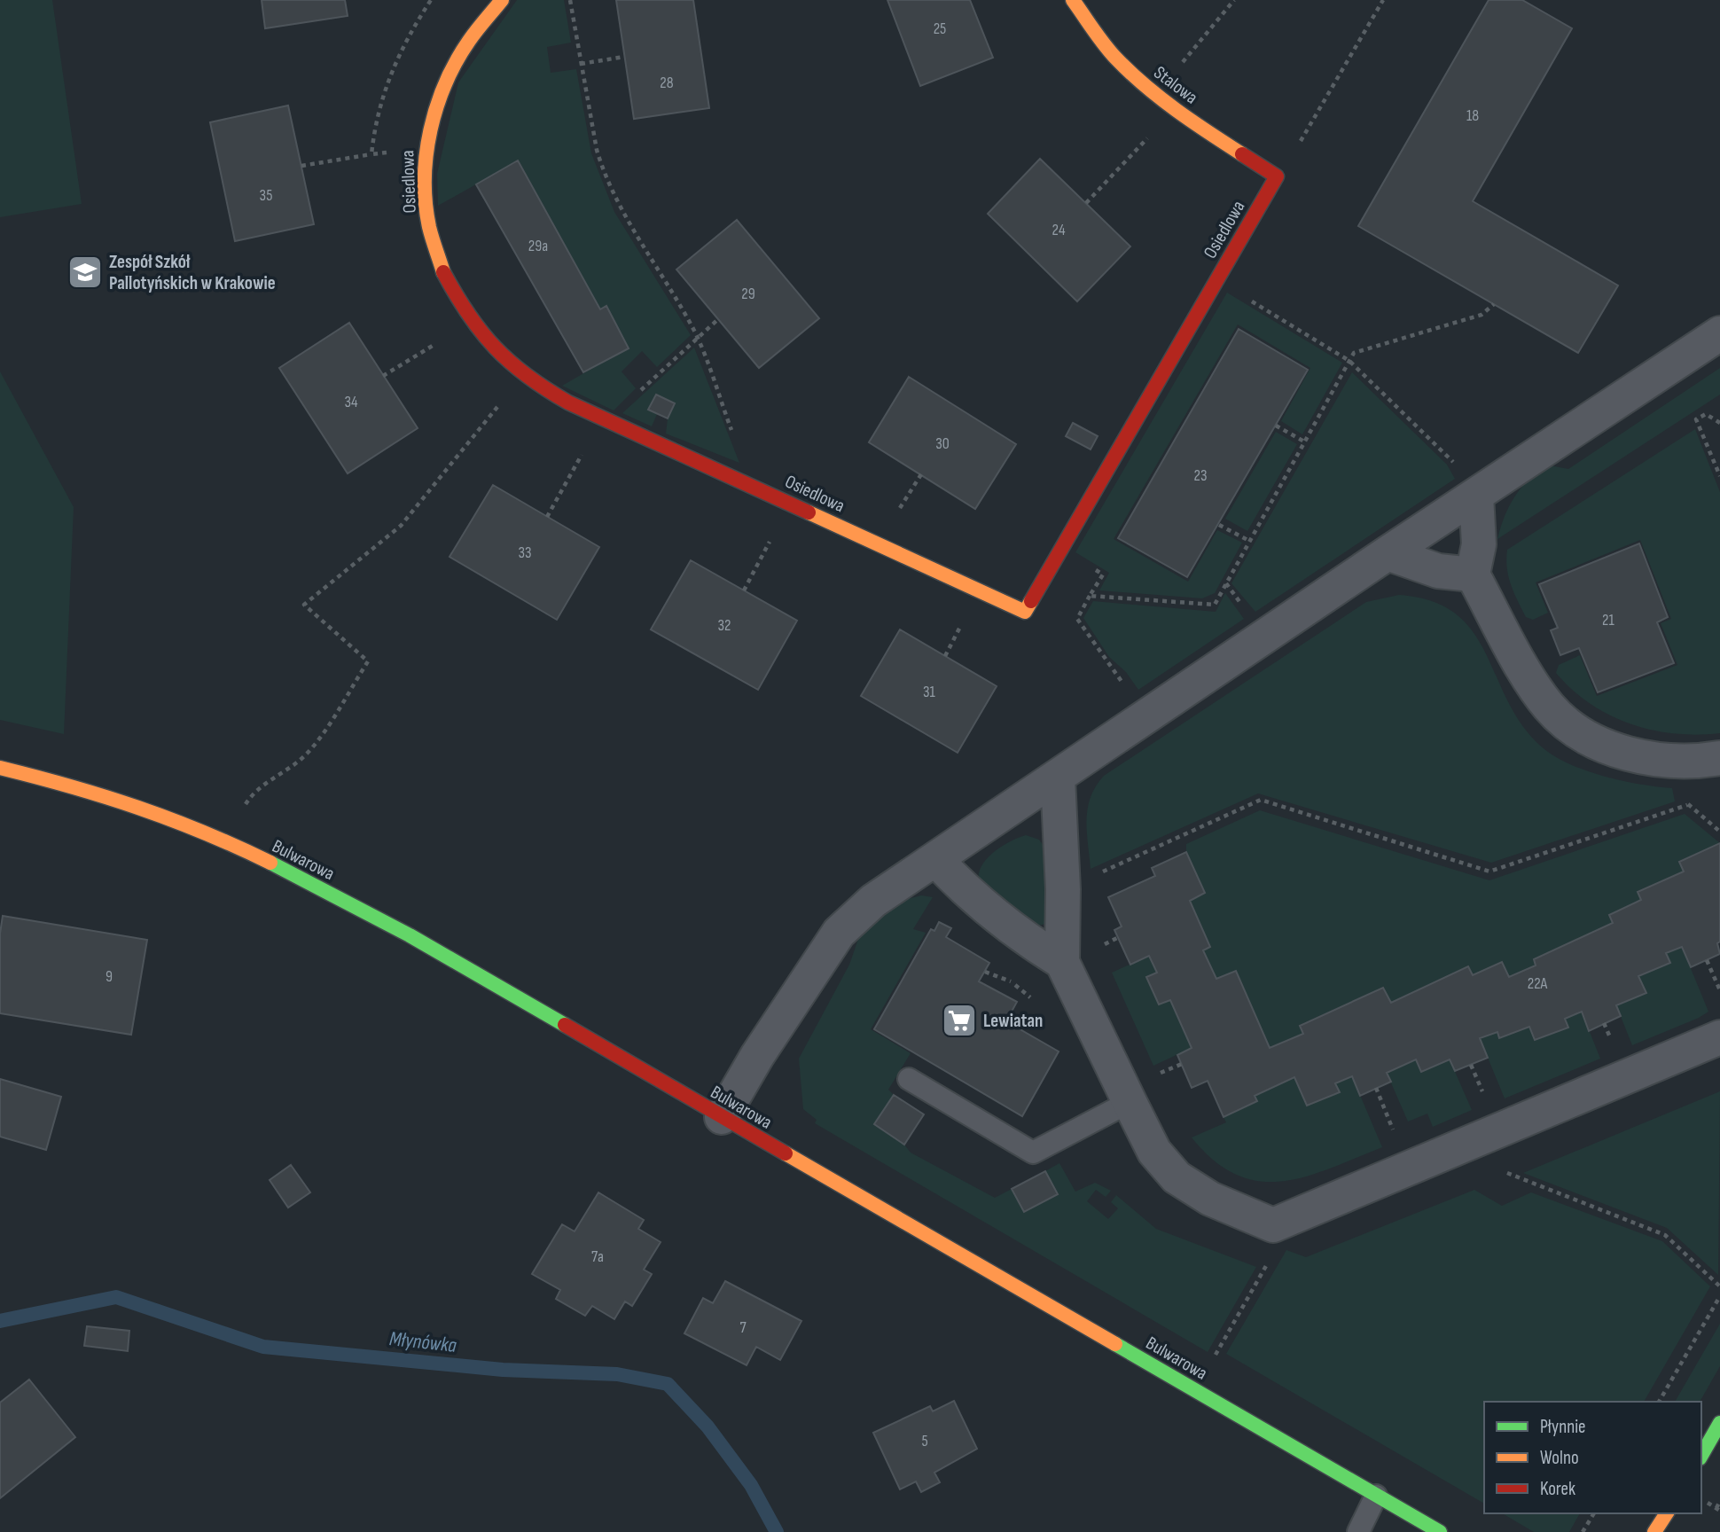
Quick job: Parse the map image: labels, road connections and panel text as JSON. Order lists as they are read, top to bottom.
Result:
{
  "streets": {
    "street": ["Stalowa", "Osiedlowa", "Bulwarowa"]
  },
  "crossings": [
    ["Stalowa", "Osiedlowa"]
  ],
  "water": ["Młynówka"],
  "places": {
    "school or university": ["Zespół Szkół Pallotyńskich w Krakowie"],
    "supermarket": ["Lewiatan"]
  },
  "house_numbers": [
    "25",
    "28",
    "18",
    "35",
    "24",
    "29a",
    "29",
    "34",
    "30",
    "23",
    "33",
    "21",
    "32",
    "31",
    "9",
    "22A",
    "7a",
    "7",
    "5"
  ],
  "legend": ["Płynnie", "Wolno", "Korek"]
}
